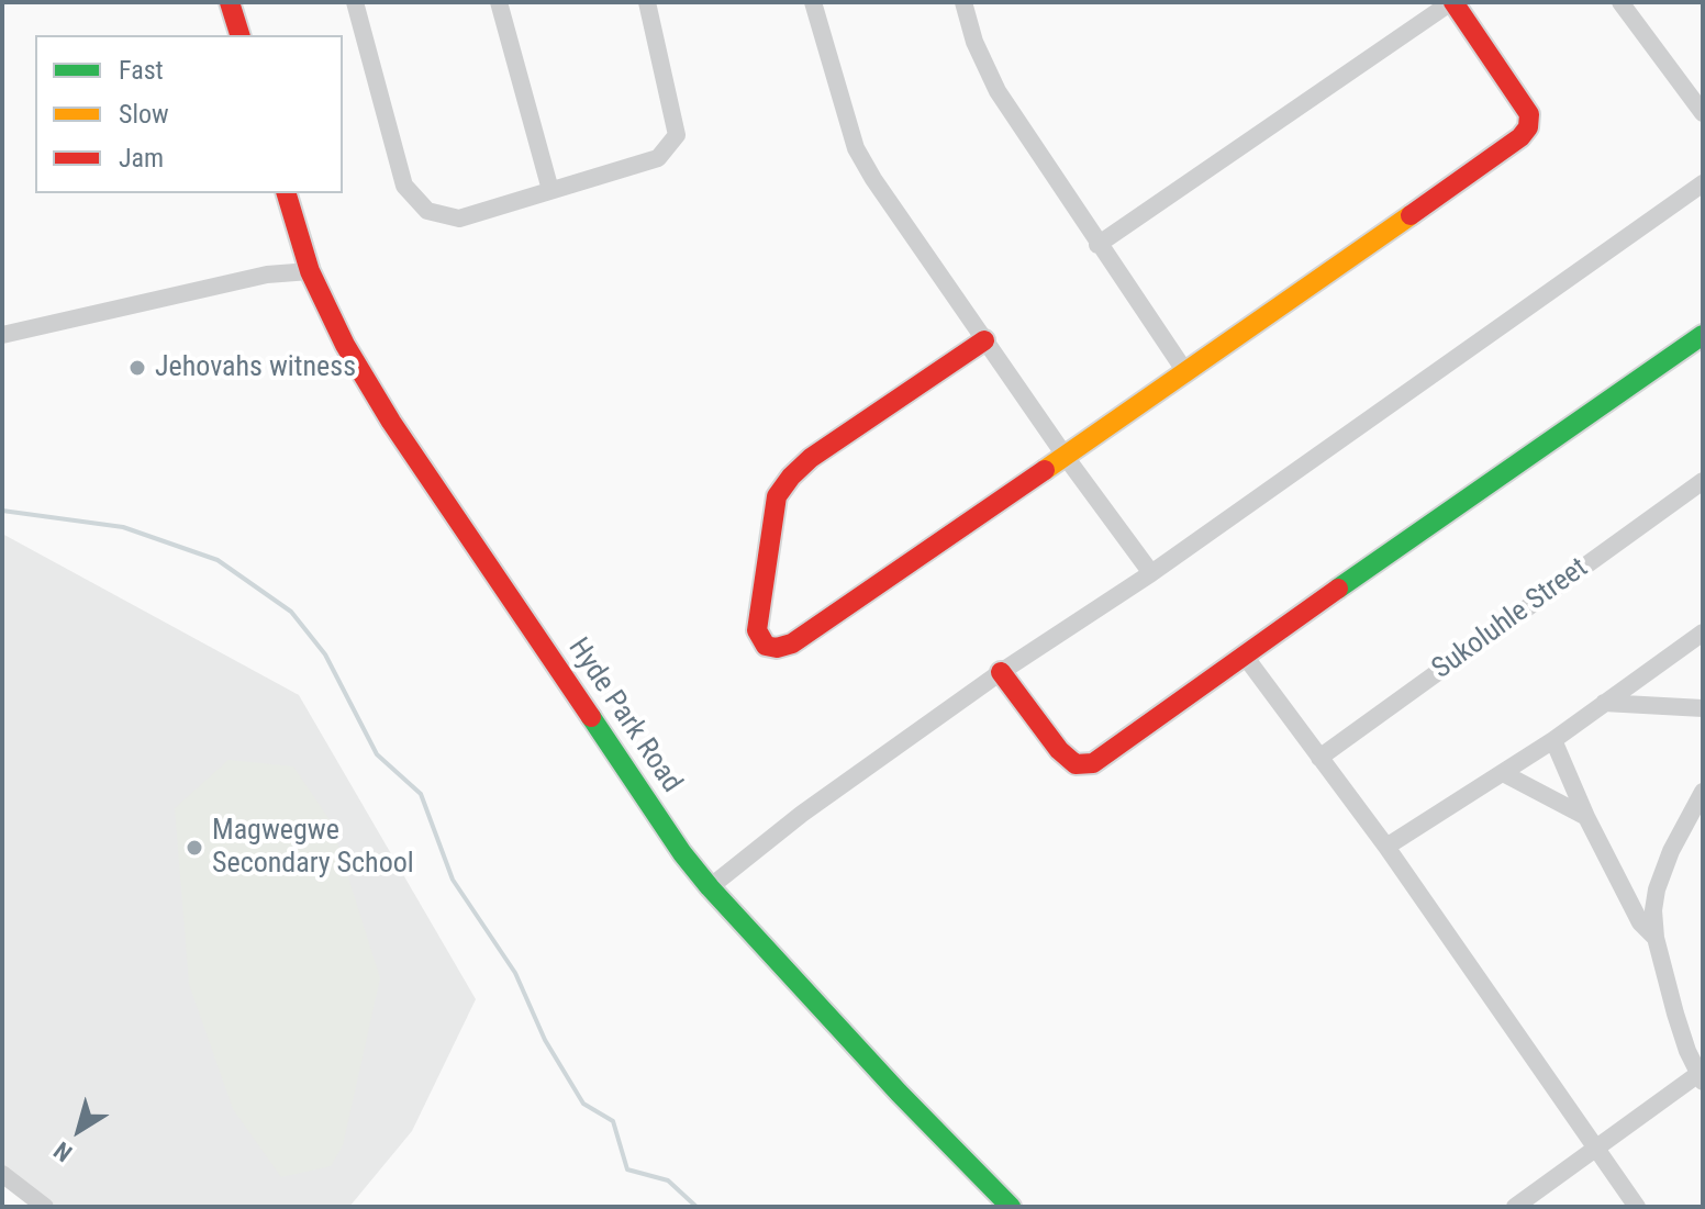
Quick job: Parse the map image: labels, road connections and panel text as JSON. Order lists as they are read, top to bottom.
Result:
{
  "streets": {
    "street": ["Sukoluhle Street", "Hyde Park Road"]
  },
  "places": ["Jehovahs witness", "Magwegwe Secondary School"],
  "legend": ["Fast", "Slow", "Jam"],
  "north": "bottom left"
}
